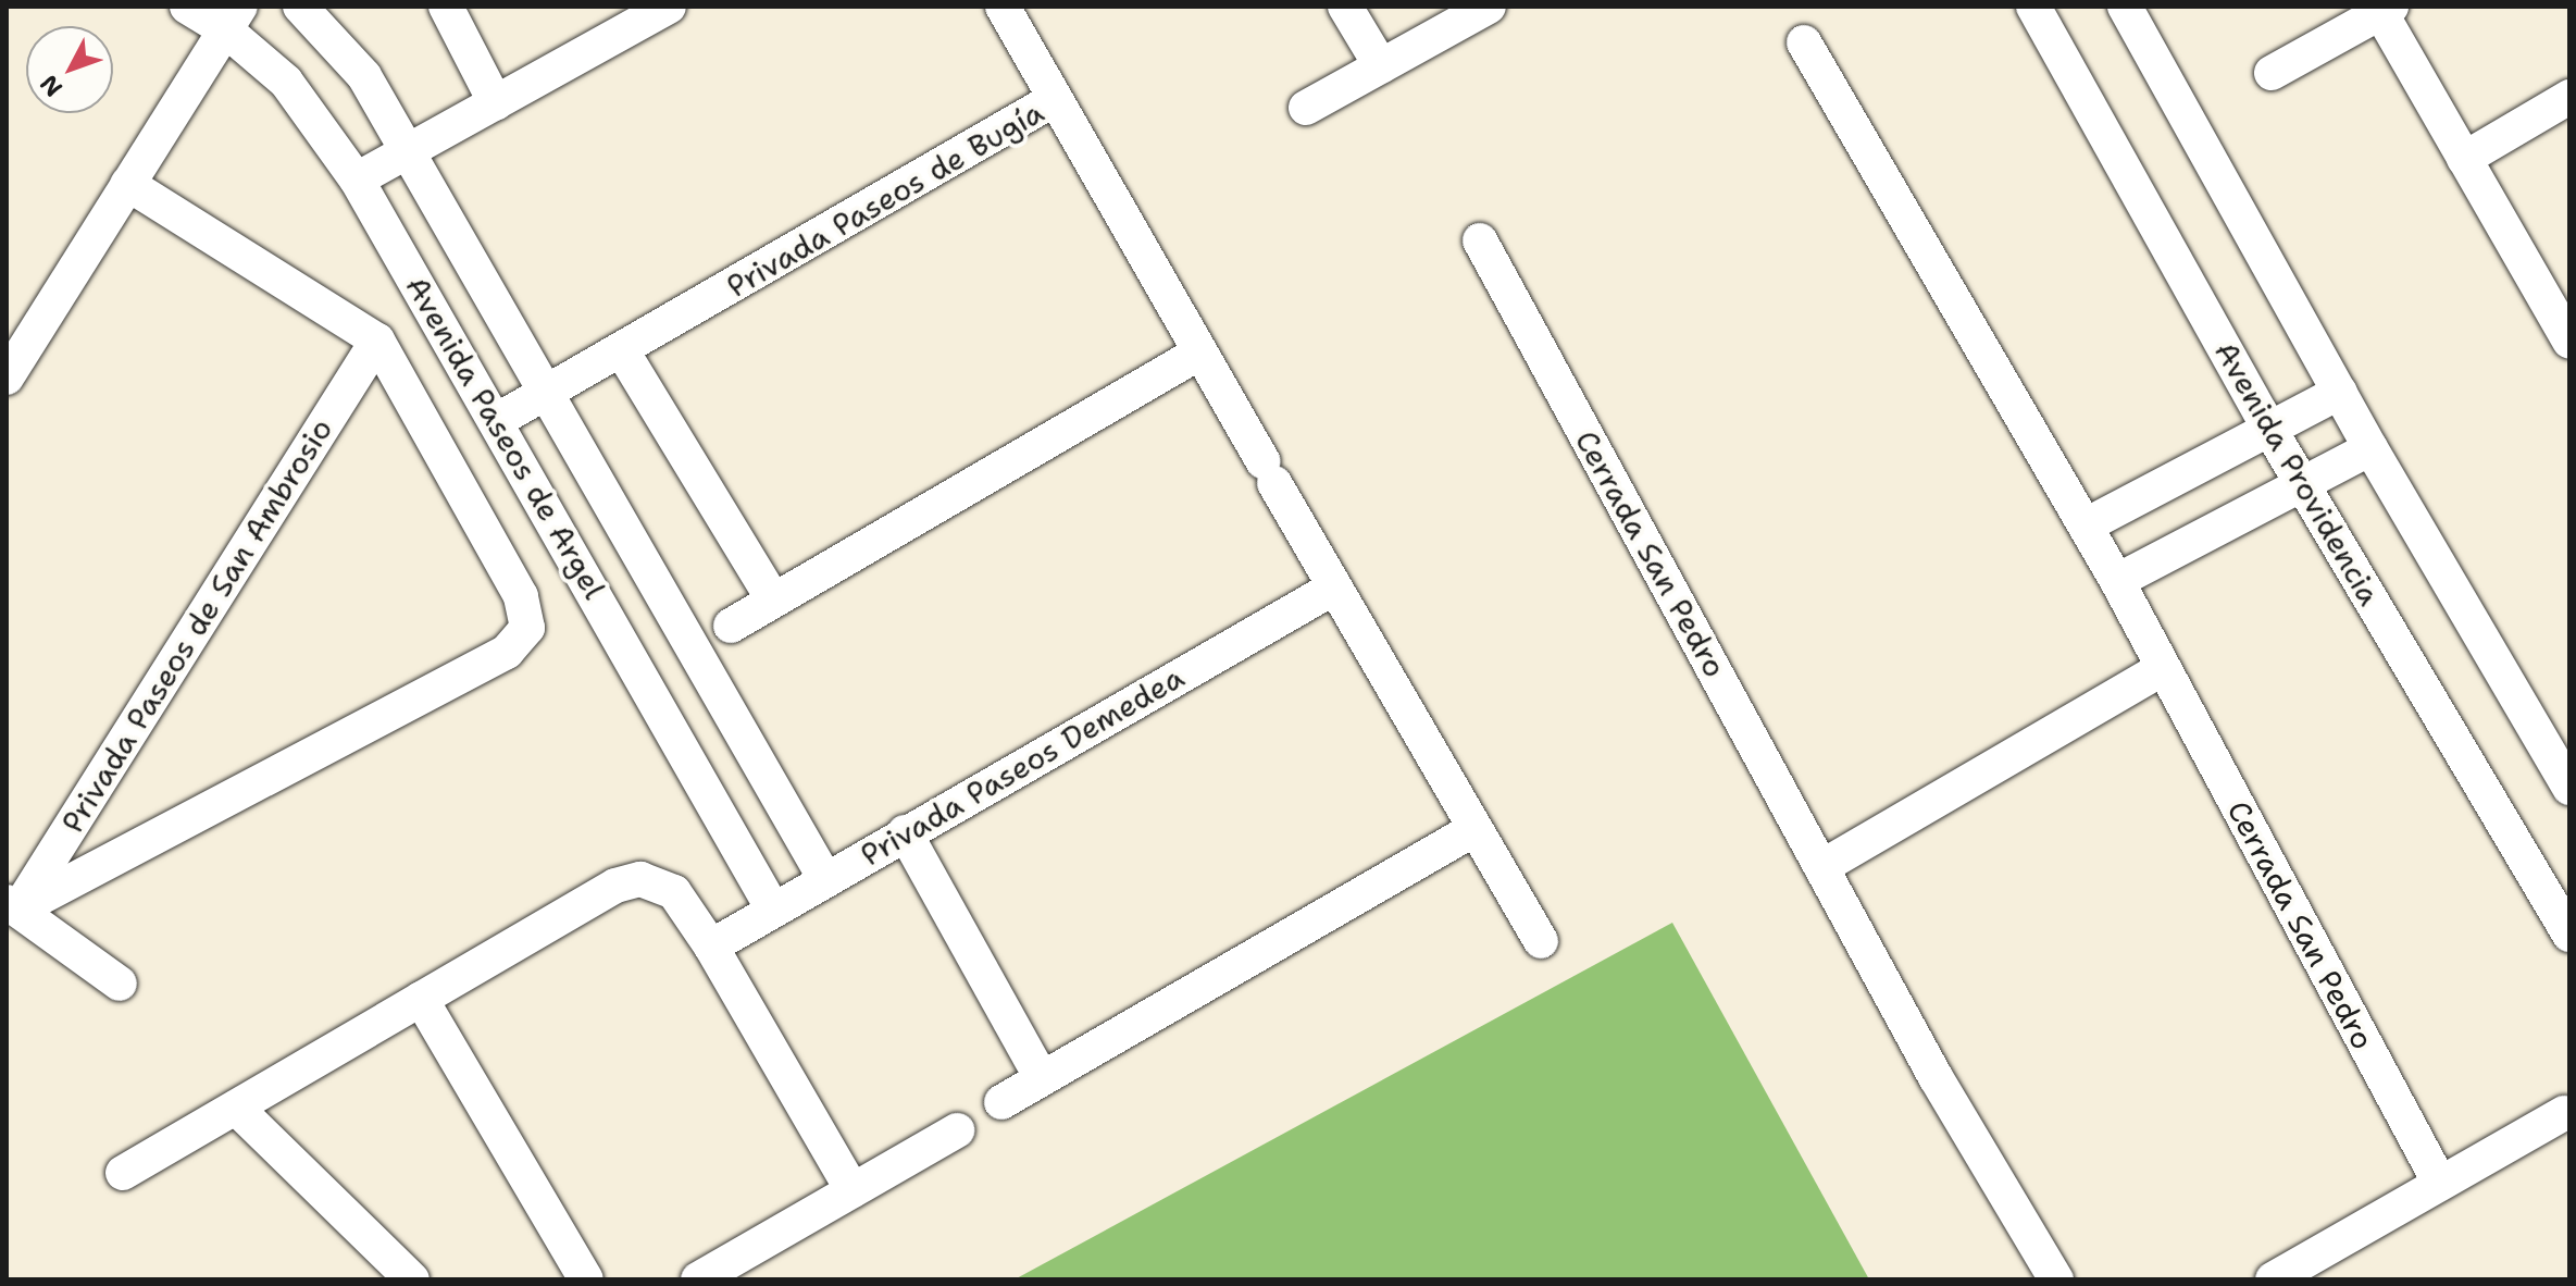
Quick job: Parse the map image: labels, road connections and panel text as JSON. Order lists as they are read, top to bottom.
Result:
{
  "streets": {
    "street": [
      "Privada Paseos de Bugía",
      "Avenida Paseos de Argel",
      "Avenida Providencia",
      "Cerrada San Pedro",
      "Privada Paseos de San Ambrosio",
      "Privada Paseos Demedea"
    ]
  },
  "crossings": [
    ["Privada Paseos de Bugía", "Avenida Paseos de Argel"],
    ["Avenida Paseos de Argel", "Privada Paseos Demedea"]
  ],
  "north": "bottom left"
}
